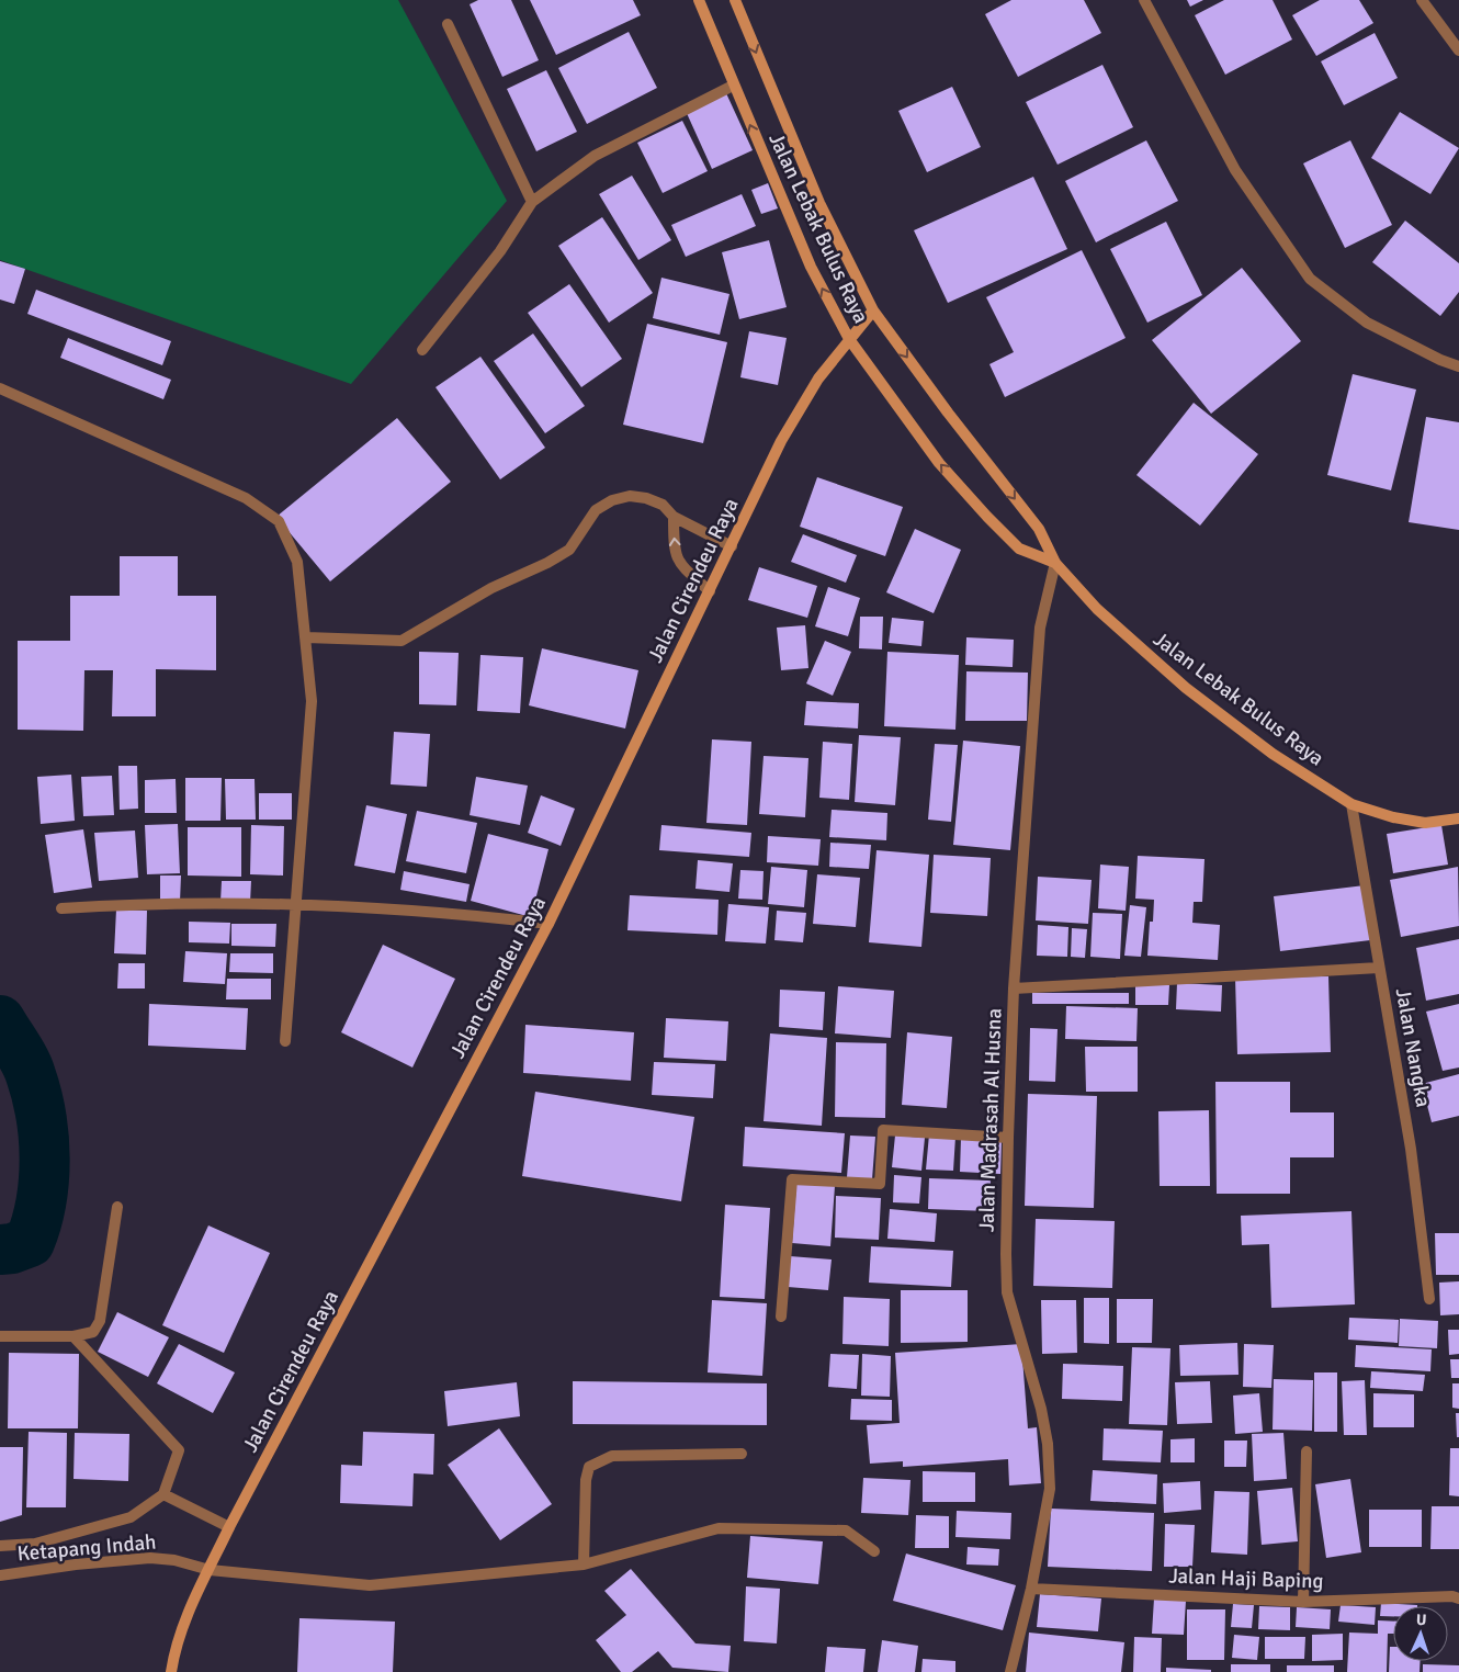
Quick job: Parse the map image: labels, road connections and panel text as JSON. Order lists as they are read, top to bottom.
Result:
{
  "streets": {
    "main road": ["Jalan Lebak Bulus Raya", "Jalan Cirendeu Raya"],
    "street": [
      "Jalan Nangka",
      "Jalan Madrasah Al Husna",
      "Ketapang Indah",
      "Jalan Haji Baping"
    ]
  },
  "crossings": [
    ["Jalan Lebak Bulus Raya", "Jalan Cirendeu Raya"],
    ["Jalan Lebak Bulus Raya", "Jalan Nangka"],
    ["Jalan Lebak Bulus Raya", "Jalan Madrasah Al Husna"],
    ["Jalan Cirendeu Raya", "Ketapang Indah"],
    ["Jalan Madrasah Al Husna", "Jalan Haji Baping"]
  ],
  "north": "top"
}
